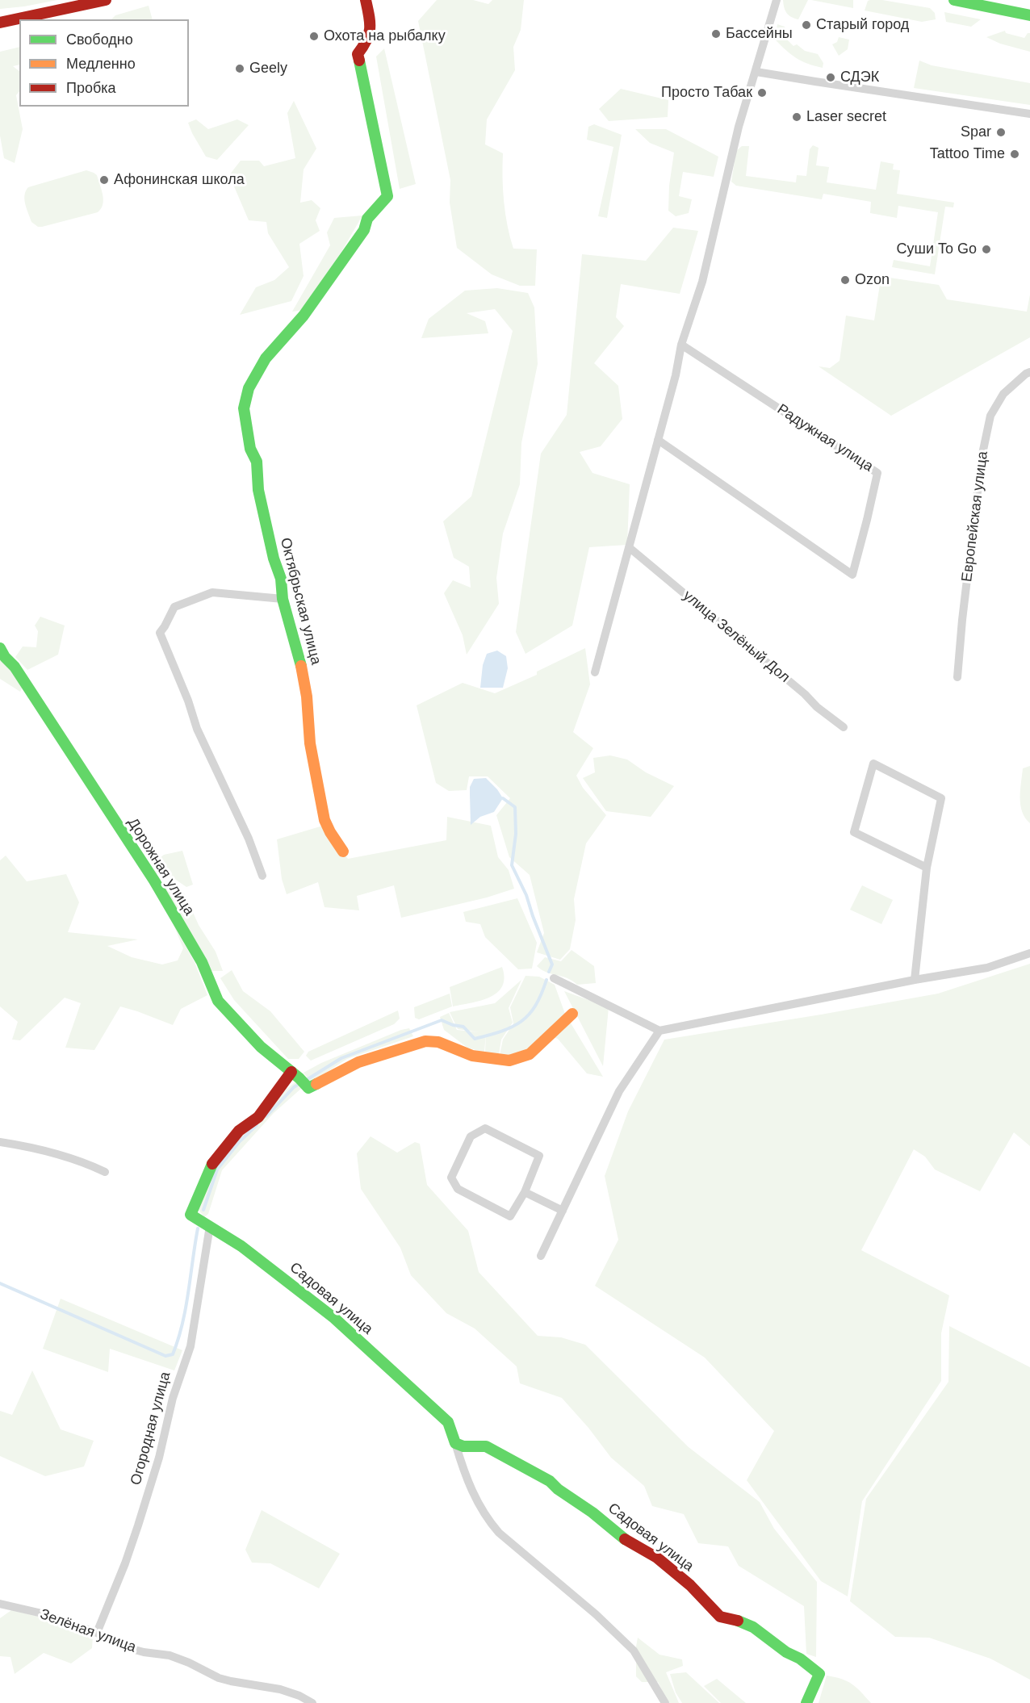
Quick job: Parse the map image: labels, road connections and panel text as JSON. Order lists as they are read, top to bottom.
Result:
{
  "streets": {
    "street": [
      "Радужная улица",
      "Европейская улица",
      "Октябрьская улица",
      "улица Зелёный Дол",
      "Дорожная улица",
      "Садовая улица",
      "Огородная улица",
      "Зелёная улица"
    ]
  },
  "crossings": [
    ["Дорожная улица", "Садовая улица"],
    ["Садовая улица", "Огородная улица"],
    ["Огородная улица", "Зелёная улица"]
  ],
  "places": [
    "Старый город",
    "Бассейны",
    "Охота на рыбалку",
    "Geely",
    "СДЭК",
    "Просто Табак",
    "Laser secret",
    "Spar",
    "Tattoo Time",
    "Афонинская школа",
    "Суши To Go",
    "Ozon"
  ],
  "legend": ["Свободно", "Медленно", "Пробка"]
}
